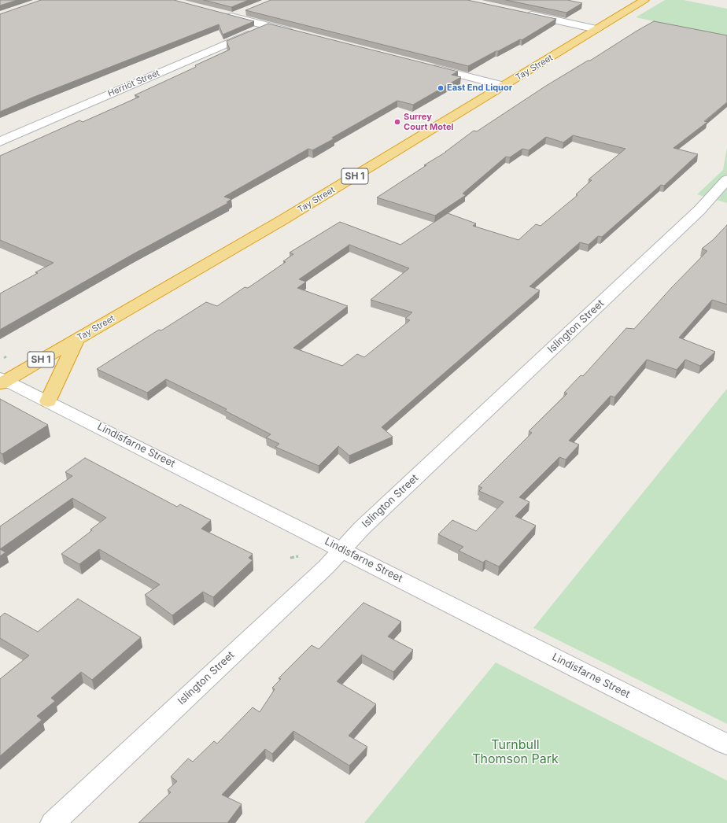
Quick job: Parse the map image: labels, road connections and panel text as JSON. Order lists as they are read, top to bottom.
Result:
{
  "streets": {
    "highway": ["Tay Street", "SH 1"],
    "street": ["Herriot Street", "Islington Street", "Lindisfarne Street"]
  },
  "crossings": [
    ["Tay Street", "Lindisfarne Street"],
    ["Islington Street", "Lindisfarne Street"]
  ],
  "parks": ["Turnbull Thomson Park"],
  "places": ["East End Liquor", "Surrey Court Motel"]
}
